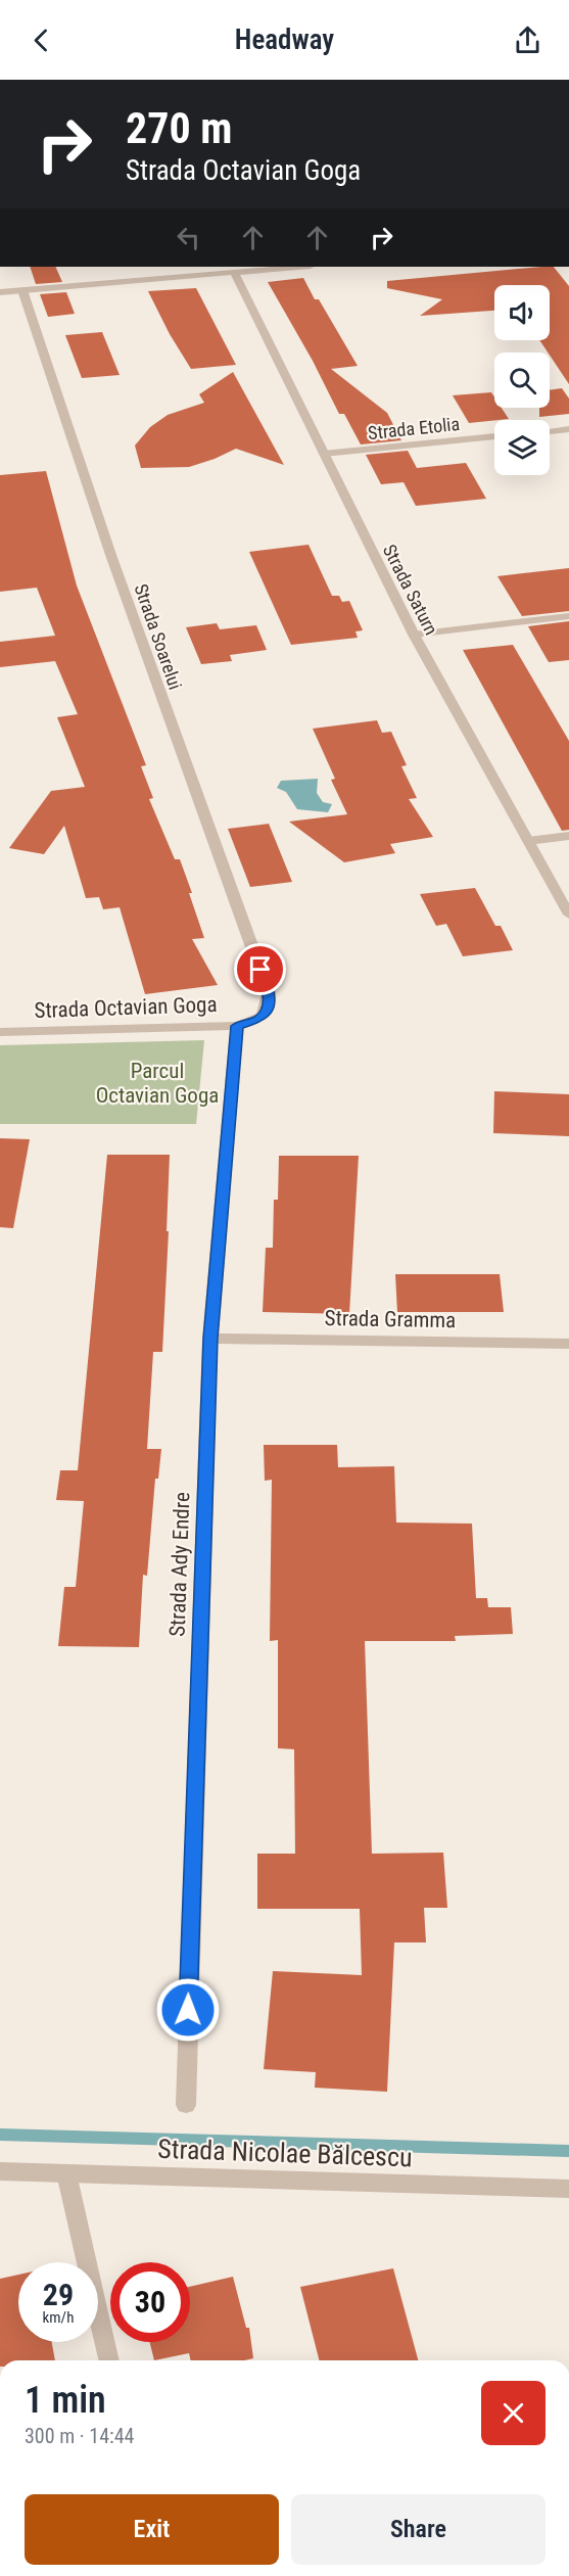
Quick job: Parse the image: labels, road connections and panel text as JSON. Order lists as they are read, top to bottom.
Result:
{
  "streets": {
    "street": [
      "Strada Etolia",
      "Strada Saturn",
      "Strada Soarelui",
      "Strada Octavian Goga",
      "Strada Gramma",
      "Strada Ady Endre",
      "Strada Nicolae Bălcescu"
    ]
  },
  "crossings": [
    ["Strada Etolia", "Strada Saturn"],
    ["Strada Soarelui", "Strada Octavian Goga"],
    ["Strada Octavian Goga", "Strada Ady Endre"],
    ["Strada Gramma", "Strada Ady Endre"]
  ],
  "parks": ["Parcul Octavian Goga"],
  "page": {
    "header": "Headway",
    "turn": ["270 m", "Strada Octavian Goga"],
    "speed": "29 km/h",
    "limit": "30",
    "heading": ["1 min", "300 m · 14:44"],
    "buttons": ["Exit", "Share"]
  }
}
